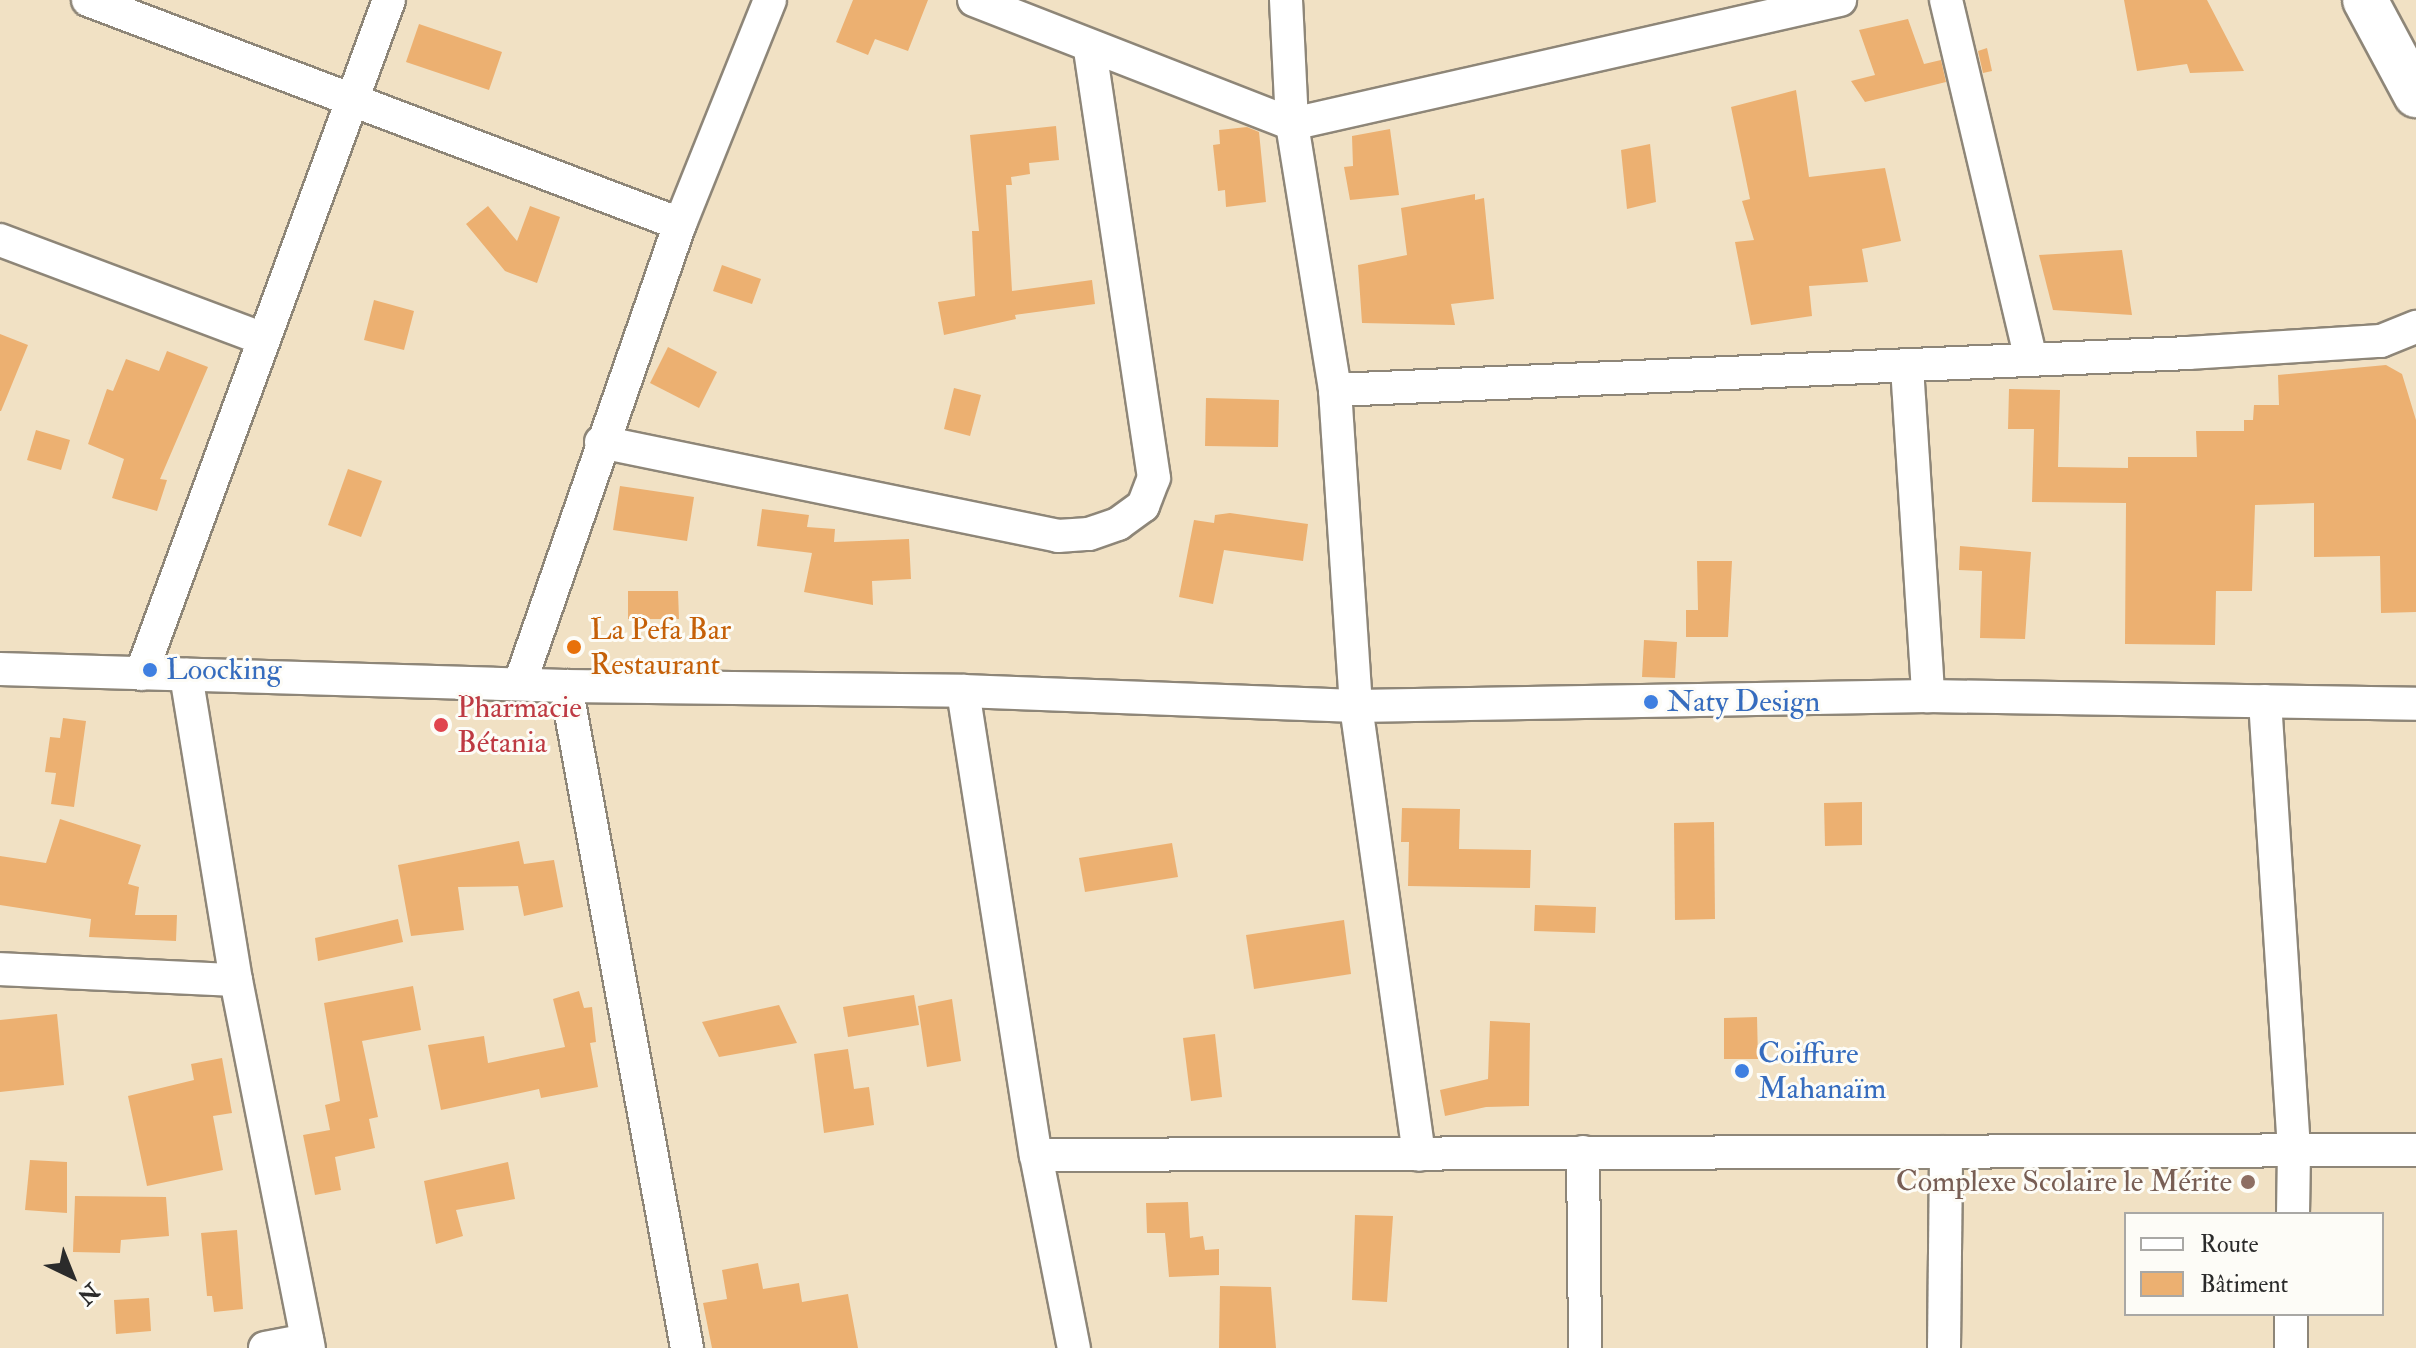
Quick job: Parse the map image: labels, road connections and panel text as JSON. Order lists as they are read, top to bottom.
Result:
{
  "places": [
    "La Pefa Bar Restaurant",
    "Loocking",
    "Naty Design",
    "Pharmacie Bétania",
    "Coiffure Mahanaïm",
    "Complexe Scolaire le Mérite"
  ],
  "legend": ["Route", "Bâtiment"],
  "north": "bottom right"
}
